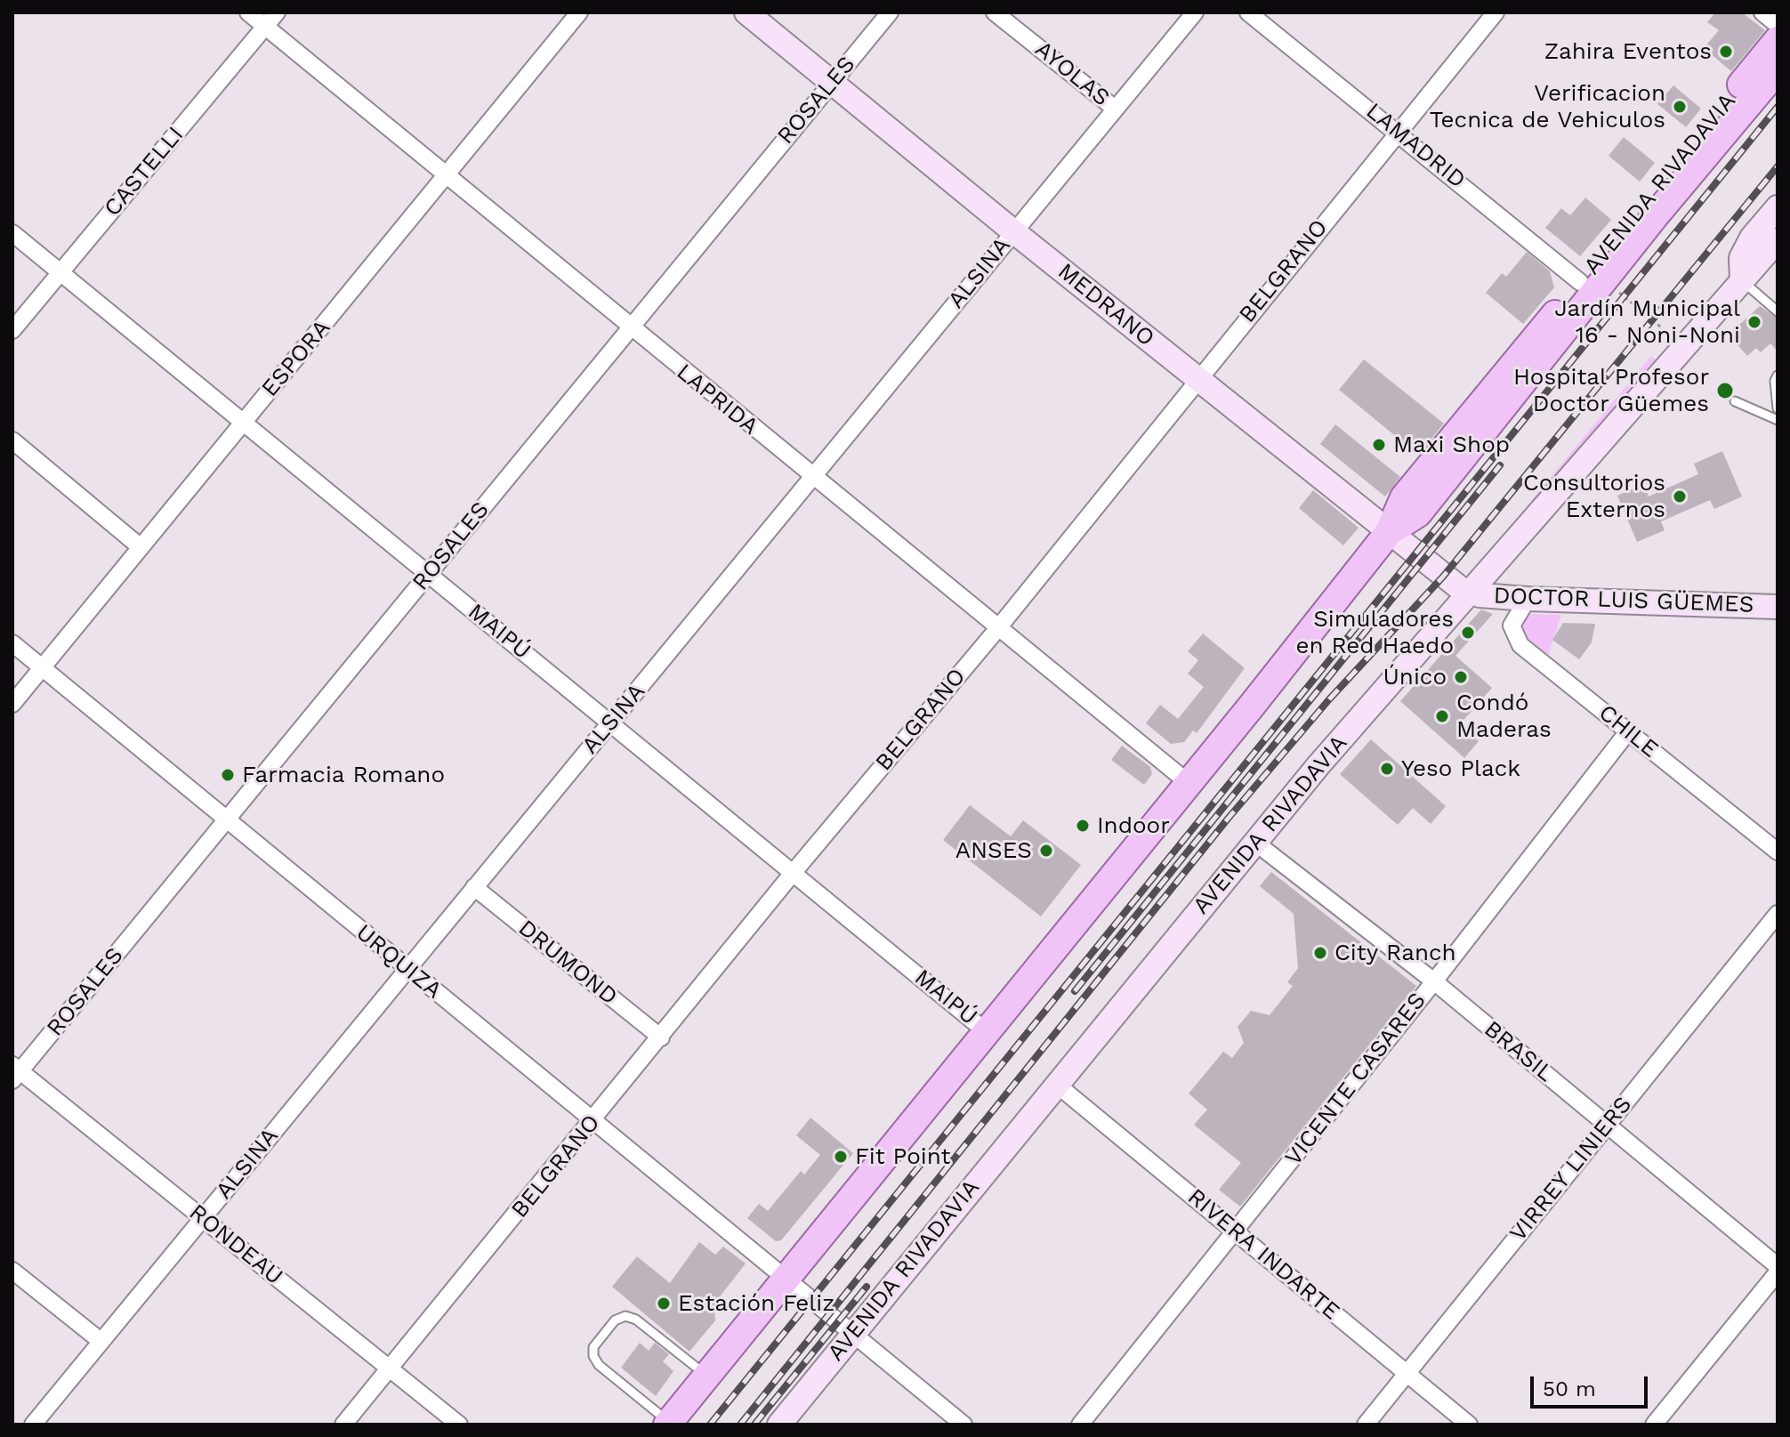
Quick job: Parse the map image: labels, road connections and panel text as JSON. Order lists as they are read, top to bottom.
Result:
{
  "streets": {
    "main road": ["AVENIDA RIVADAVIA"],
    "street": [
      "AYOLAS",
      "ROSALES",
      "LAMADRID",
      "CASTELLI",
      "BELGRANO",
      "ALSINA",
      "MEDRANO",
      "ESPORA",
      "LAPRIDA",
      "DOCTOR LUIS GÜEMES",
      "MAIPÚ",
      "CHILE",
      "URQUIZA",
      "DRUMOND",
      "BRASIL",
      "VICENTE CASARES",
      "VIRREY LINIERS",
      "RONDEAU",
      "RIVERA INDARTE"
    ]
  },
  "crossings": [
    ["AYOLAS", "ALSINA"],
    ["ROSALES", "MEDRANO"],
    ["ROSALES", "LAPRIDA"],
    ["ROSALES", "MAIPÚ"],
    ["ROSALES", "URQUIZA"],
    ["ROSALES", "RONDEAU"],
    ["LAMADRID", "AVENIDA RIVADAVIA"],
    ["LAMADRID", "BELGRANO"],
    ["CASTELLI", "LAPRIDA"],
    ["CASTELLI", "MAIPÚ"],
    ["AVENIDA RIVADAVIA", "MEDRANO"],
    ["AVENIDA RIVADAVIA", "LAPRIDA"],
    ["AVENIDA RIVADAVIA", "DOCTOR LUIS GÜEMES"],
    ["AVENIDA RIVADAVIA", "MAIPÚ"],
    ["AVENIDA RIVADAVIA", "URQUIZA"],
    ["AVENIDA RIVADAVIA", "BRASIL"],
    ["AVENIDA RIVADAVIA", "RIVERA INDARTE"],
    ["BELGRANO", "MEDRANO"],
    ["BELGRANO", "LAPRIDA"],
    ["BELGRANO", "MAIPÚ"],
    ["BELGRANO", "URQUIZA"],
    ["BELGRANO", "DRUMOND"],
    ["BELGRANO", "RONDEAU"],
    ["ALSINA", "MEDRANO"],
    ["ALSINA", "LAPRIDA"],
    ["ALSINA", "MAIPÚ"],
    ["ALSINA", "URQUIZA"],
    ["ALSINA", "DRUMOND"],
    ["ALSINA", "RONDEAU"],
    ["MEDRANO", "DOCTOR LUIS GÜEMES"],
    ["ESPORA", "LAPRIDA"],
    ["ESPORA", "MAIPÚ"],
    ["ESPORA", "URQUIZA"],
    ["DOCTOR LUIS GÜEMES", "CHILE"],
    ["CHILE", "VICENTE CASARES"],
    ["BRASIL", "VICENTE CASARES"],
    ["BRASIL", "VIRREY LINIERS"],
    ["VICENTE CASARES", "RIVERA INDARTE"],
    ["VIRREY LINIERS", "RIVERA INDARTE"]
  ],
  "places": [
    "Zahira Eventos",
    "Verificacion Tecnica de Vehiculos",
    "Jardín Municipal 16 - Noni-Noni",
    "Hospital Profesor Doctor Güemes",
    "Maxi Shop",
    "Consultorios Externos",
    "Simuladores en Red Haedo",
    "Único",
    "Condó Maderas",
    "Yeso Plack",
    "Farmacia Romano",
    "Indoor",
    "ANSES",
    "City Ranch",
    "Fit Point",
    "Estación Feliz"
  ],
  "scale_bar": "50 m"
}
